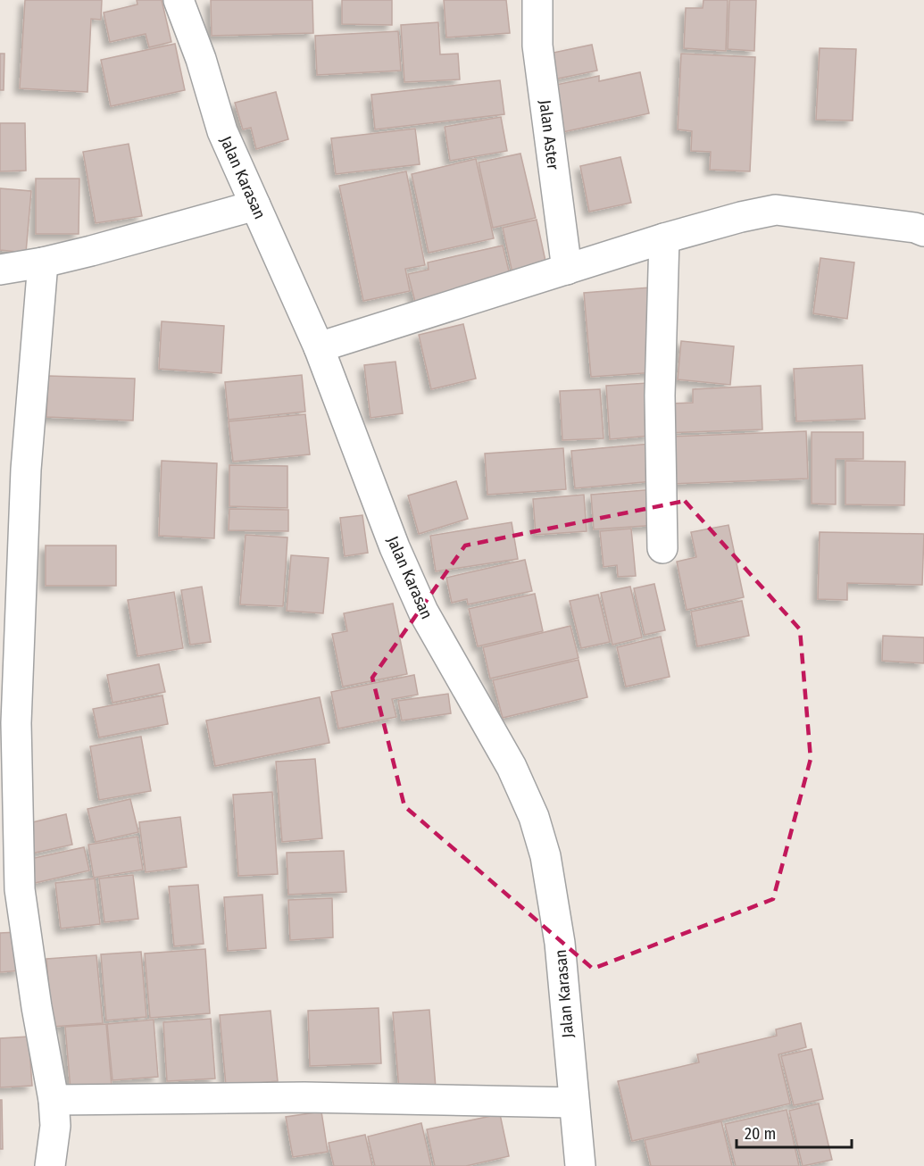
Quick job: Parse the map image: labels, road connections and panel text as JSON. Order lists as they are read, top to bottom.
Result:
{
  "streets": {
    "street": ["Jalan Aster", "Jalan Karasan"]
  },
  "scale_bar": "20 m"
}
